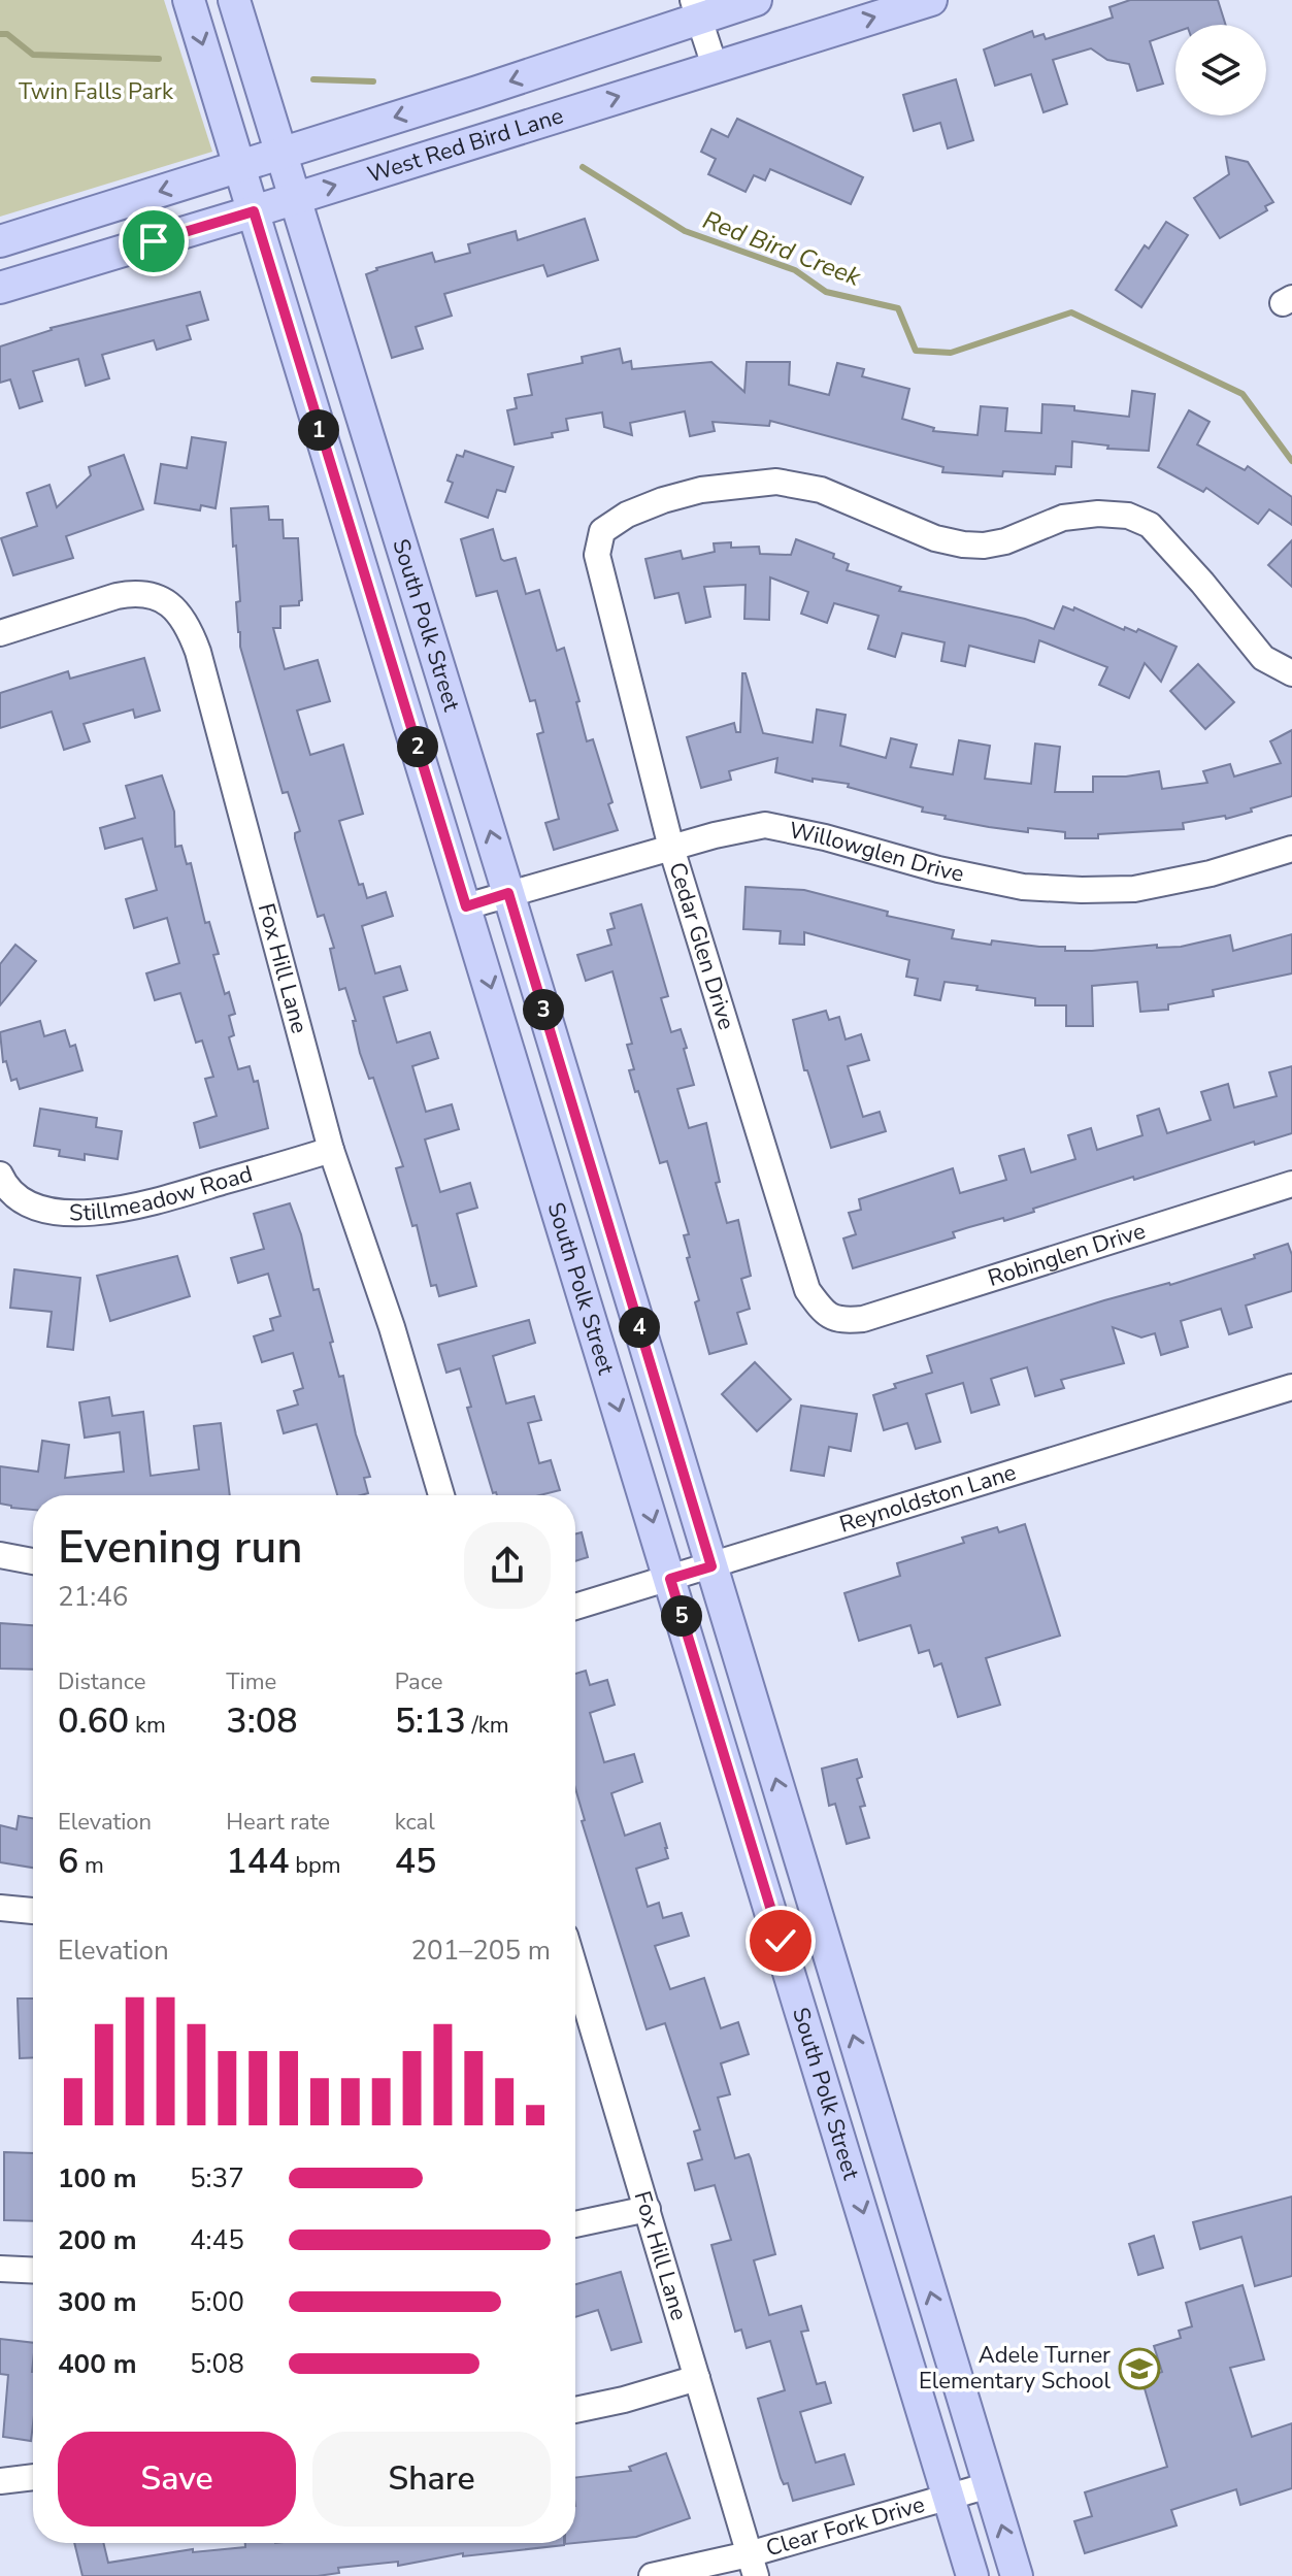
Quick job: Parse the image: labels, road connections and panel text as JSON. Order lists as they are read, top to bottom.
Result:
{
  "streets": {
    "main road": ["West Red Bird Lane", "South Polk Street"],
    "street": [
      "Willowglen Drive",
      "Cedar Glen Drive",
      "Fox Hill Lane",
      "Stillmeadow Road",
      "Robinglen Drive",
      "Reynoldston Lane",
      "Clear Fork Drive"
    ]
  },
  "crossings": [
    ["West Red Bird Lane", "South Polk Street"],
    ["South Polk Street", "Willowglen Drive"],
    ["South Polk Street", "Reynoldston Lane"],
    ["South Polk Street", "Clear Fork Drive"],
    ["Willowglen Drive", "Cedar Glen Drive"],
    ["Cedar Glen Drive", "Robinglen Drive"],
    ["Fox Hill Lane", "Stillmeadow Road"],
    ["Fox Hill Lane", "Clear Fork Drive"]
  ],
  "water": ["Red Bird Creek"],
  "parks": ["Twin Falls Park"],
  "places": {
    "school or university": ["Adele Turner Elementary School"]
  },
  "page": {
    "pins": [
      "1",
      "2",
      "3",
      "4",
      "5"
    ],
    "heading": ["Evening run", "21:46"],
    "stats": [
      ["Distance", "0.60 km"],
      ["Time", "3:08"],
      ["Pace", "5:13 /km"],
      ["Elevation", "6 m"],
      ["Heart rate", "144 bpm"],
      ["kcal", "45"]
    ],
    "chart": ["Elevation", "201–205 m"],
    "list": [
      {
        "name": "100 m",
        "note": "5:37"
      },
      {
        "name": "200 m",
        "note": "4:45"
      },
      {
        "name": "300 m",
        "note": "5:00"
      },
      {
        "name": "400 m",
        "note": "5:08"
      }
    ],
    "buttons": ["Save", "Share"]
  }
}
